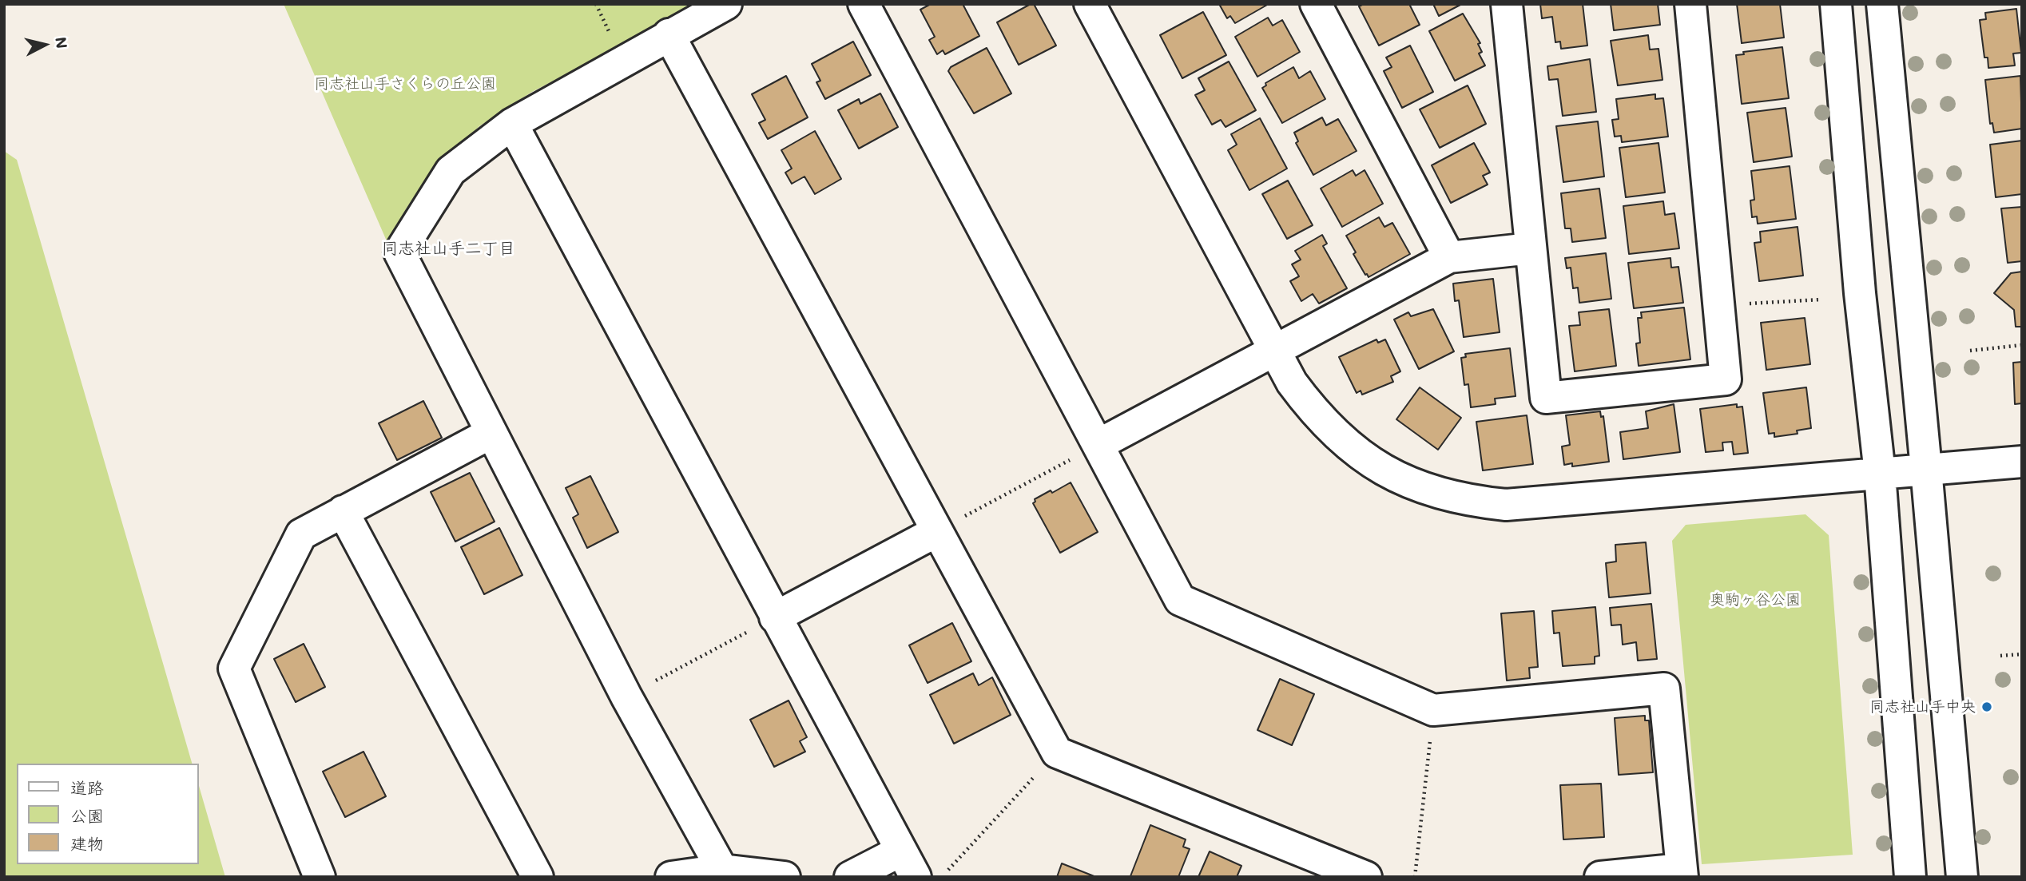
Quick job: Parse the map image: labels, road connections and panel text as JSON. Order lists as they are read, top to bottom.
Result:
{
  "districts": ["同志社山手二丁目"],
  "parks": ["同志社山手さくらの丘公園", "奥駒ヶ谷公園"],
  "places": ["同志社山手中央"],
  "legend": ["道路", "公園", "建物"],
  "north": "right"
}
